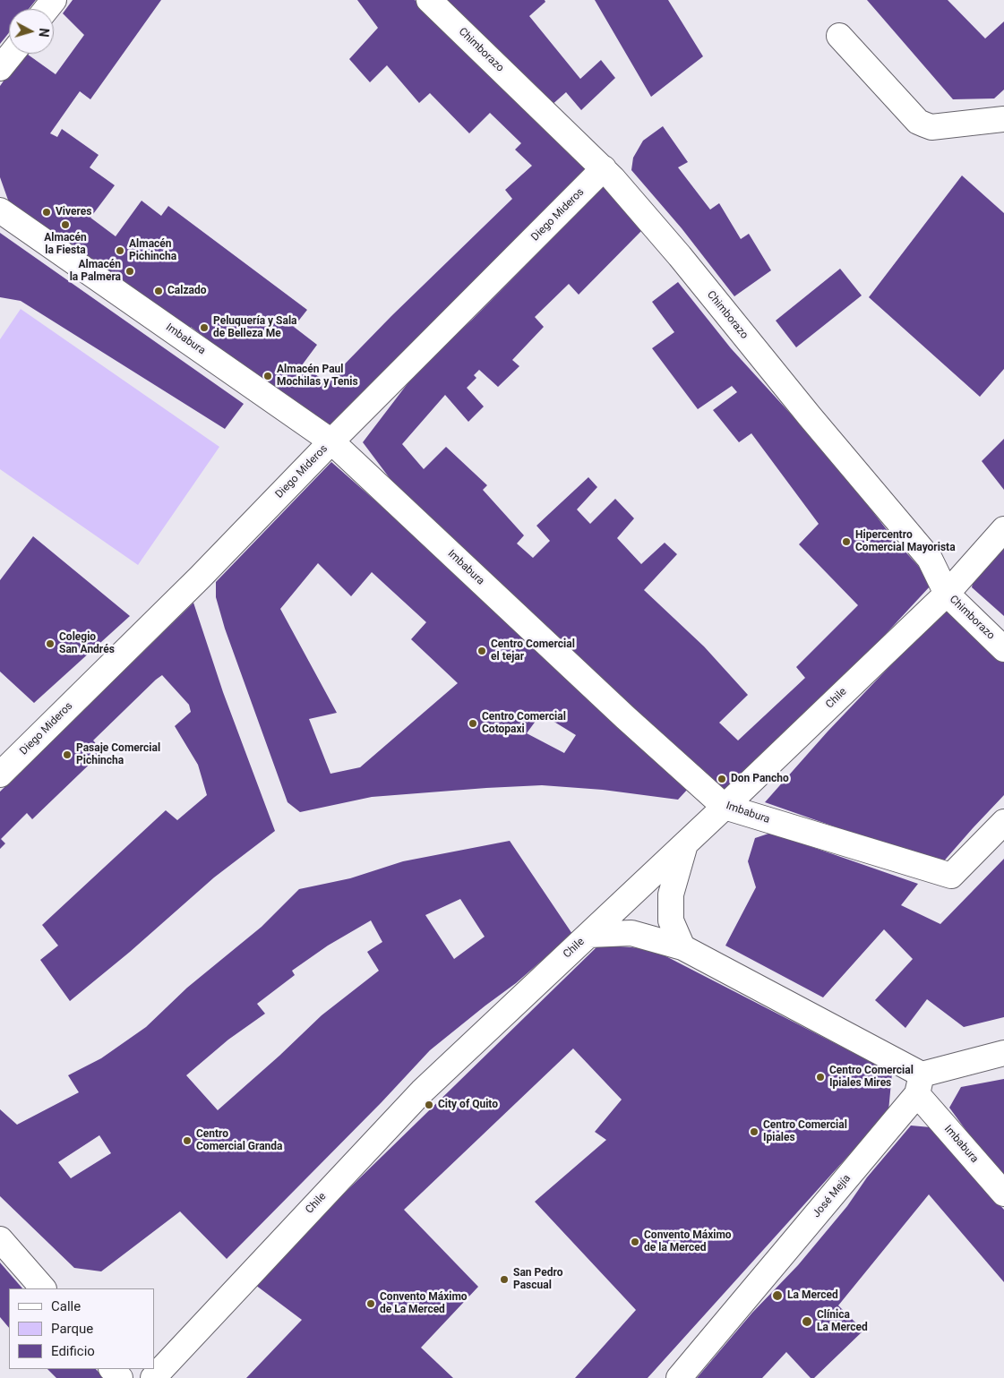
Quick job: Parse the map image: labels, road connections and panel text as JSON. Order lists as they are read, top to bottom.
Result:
{
  "streets": {
    "street": [
      "Chimborazo",
      "Diego Mideros",
      "Imbabura",
      "Chile",
      "José Mejía"
    ]
  },
  "crossings": [
    ["Chimborazo", "Diego Mideros"],
    ["Chimborazo", "Chile"],
    ["Diego Mideros", "Imbabura"],
    ["Imbabura", "Chile"],
    ["Imbabura", "José Mejía"]
  ],
  "places": [
    "Viveres",
    "Almacén la Fiesta",
    "Almacén Pichincha",
    "Almacén la Palmera",
    "Calzado",
    "Peluquería y Sala de Belleza Me",
    "Almacén Paul Mochilas y Tenis",
    "Hipercentro Comercial Mayorista",
    "Colegio San Andrés",
    "Centro Comercial el tejar",
    "Centro Comercial Cotopaxi",
    "Pasaje Comercial Pichincha",
    "Don Pancho",
    "Centro Comercial Ipiales Mires",
    "City of Quito",
    "Centro Comercial Ipiales",
    "Centro Comercial Granda",
    "Convento Máximo de la Merced",
    "San Pedro Pascual",
    "La Merced",
    "Convento Máximo de La Merced",
    "Clínica La Merced"
  ],
  "legend": ["Calle", "Parque", "Edificio"],
  "north": "right"
}
